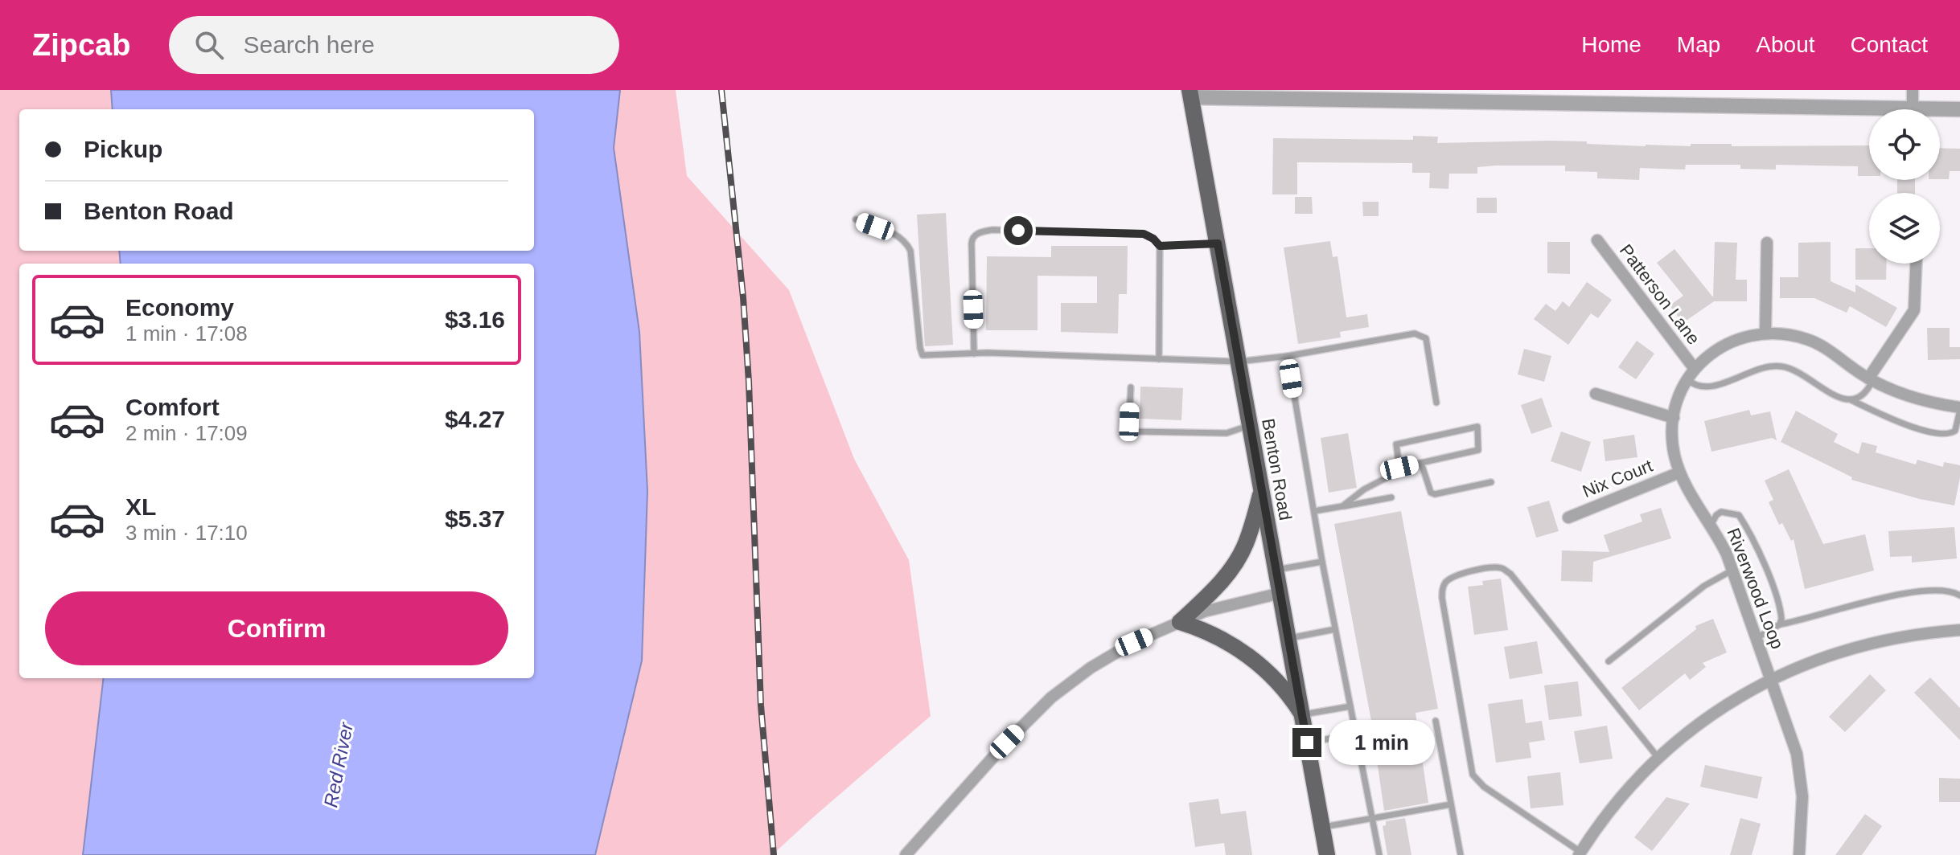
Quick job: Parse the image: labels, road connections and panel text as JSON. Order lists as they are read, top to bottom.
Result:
{
  "streets": {
    "main road": ["Benton Road"],
    "street": ["Patterson Lane", "Nix Court", "Riverwood Loop"]
  },
  "crossings": [
    ["Patterson Lane", "Riverwood Loop"],
    ["Nix Court", "Riverwood Loop"]
  ],
  "water": ["Red River"],
  "page": {
    "header": "Zipcab",
    "search": "Search here",
    "nav": [
      "Home",
      "Map",
      "About",
      "Contact"
    ],
    "banner": ["Pickup", "Benton Road"],
    "list": [
      {
        "name": "Economy",
        "note": "1 min · 17:08",
        "value": "$3.16"
      },
      {
        "name": "Comfort",
        "note": "2 min · 17:09",
        "value": "$4.27"
      },
      {
        "name": "XL",
        "note": "3 min · 17:10",
        "value": "$5.37"
      }
    ],
    "buttons": "Confirm",
    "bubble": "1 min"
  }
}
